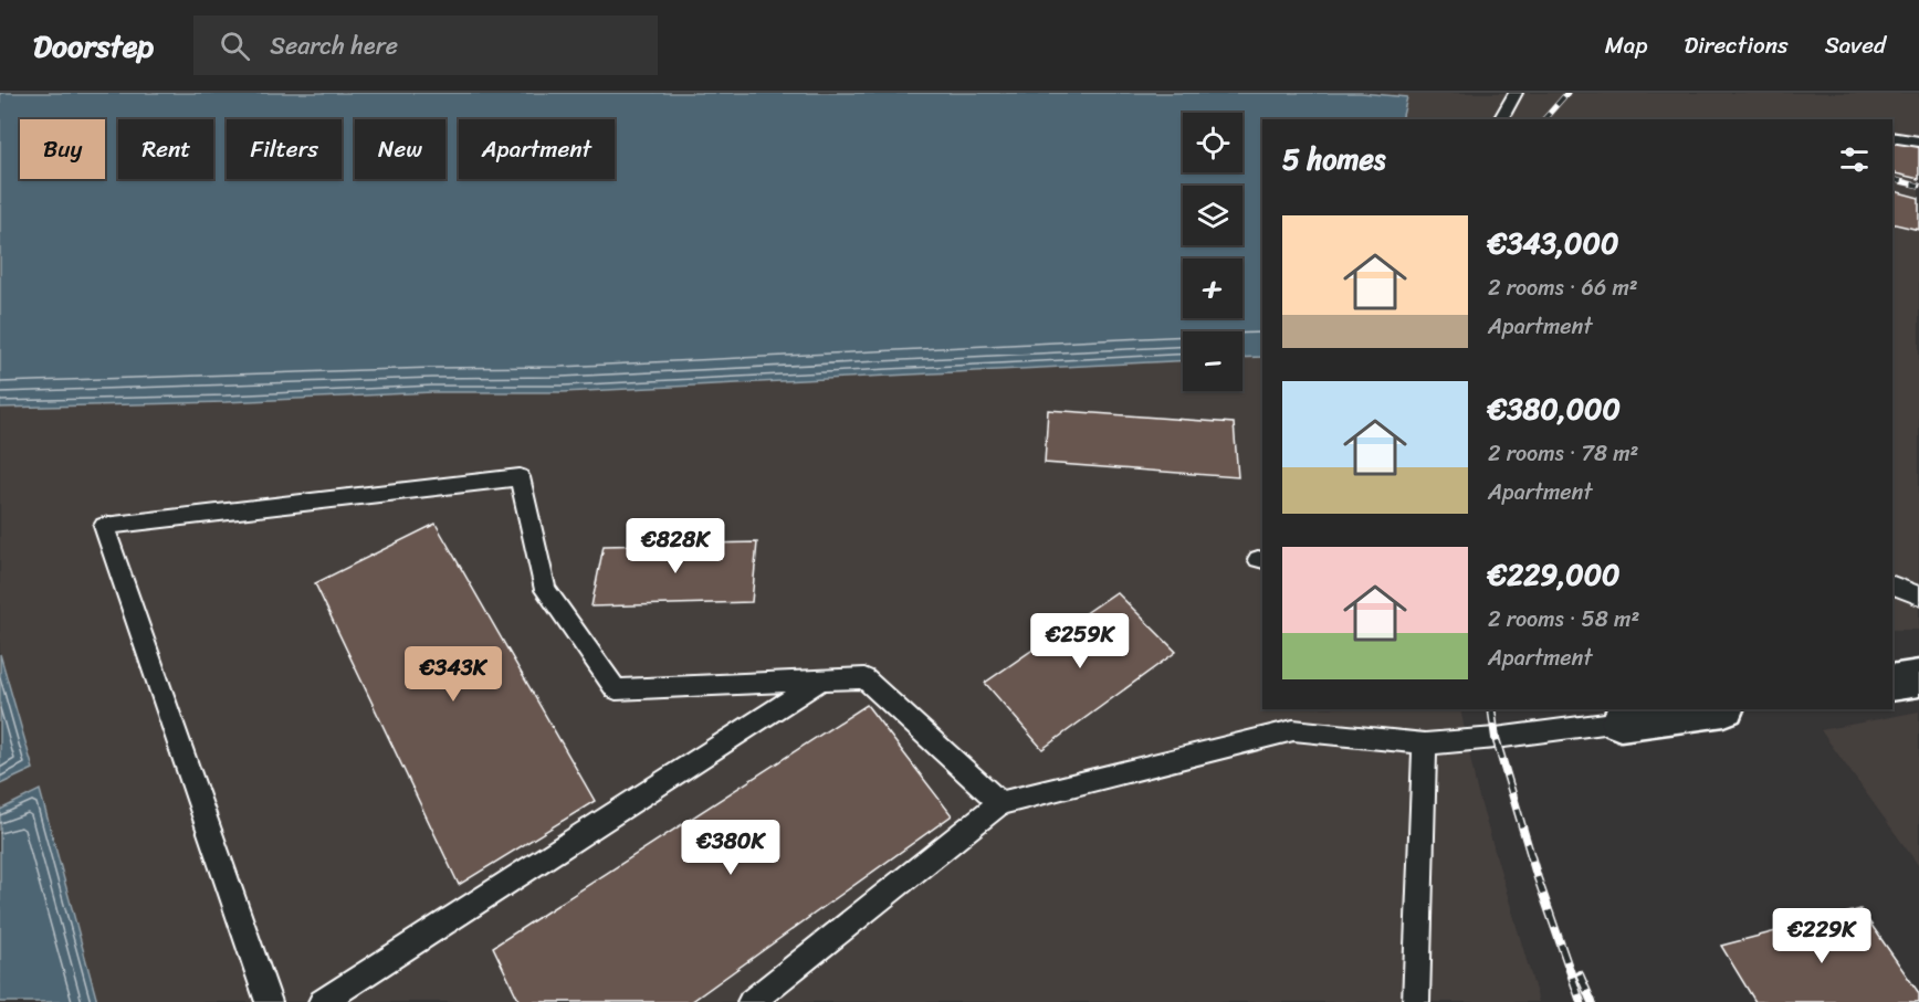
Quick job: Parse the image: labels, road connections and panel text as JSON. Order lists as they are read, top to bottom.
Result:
{
  "page": {
    "header": "Doorstep",
    "search": "Search here",
    "nav": ["Map", "Directions", "Saved"],
    "map_buttons": ["+", "−"],
    "chip": [
      "Buy",
      "Rent",
      "Filters",
      "New",
      "Apartment"
    ],
    "heading": "5 homes",
    "list": [
      {
        "name": "€343,000",
        "note": "2 rooms · 66 m² · Apartment"
      },
      {
        "name": "€380,000",
        "note": "2 rooms · 78 m² · Apartment"
      },
      {
        "name": "€229,000",
        "note": "2 rooms · 58 m² · Apartment"
      }
    ],
    "price": [
      "€828K",
      "€259K",
      "€343K",
      "€380K",
      "€229K"
    ]
  }
}
